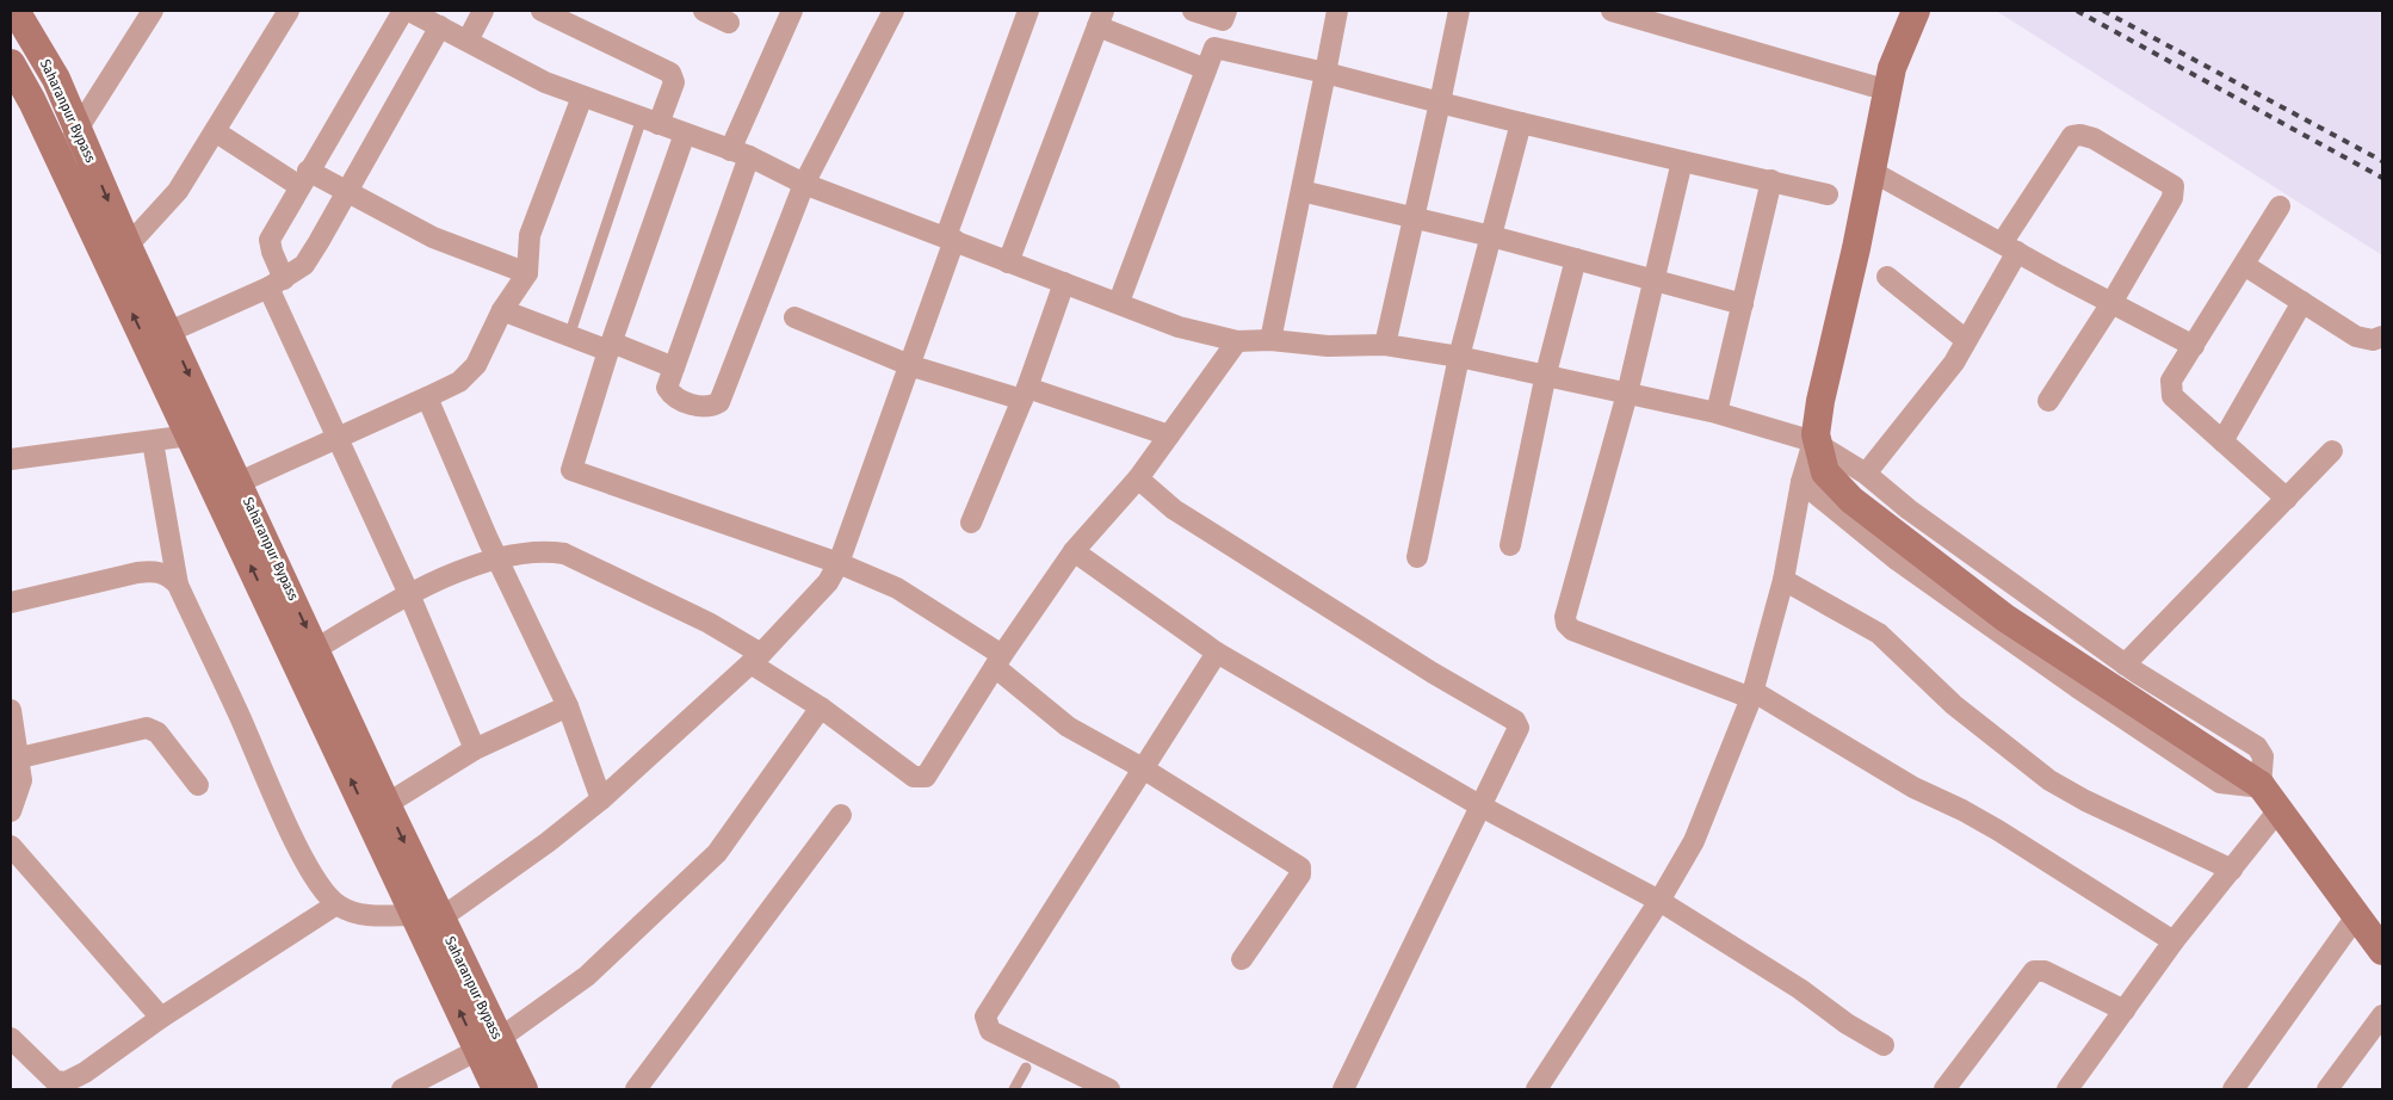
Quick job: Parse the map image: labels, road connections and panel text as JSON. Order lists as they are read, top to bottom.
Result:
{
  "streets": {
    "main road": ["Saharanpur Bypass"]
  }
}
